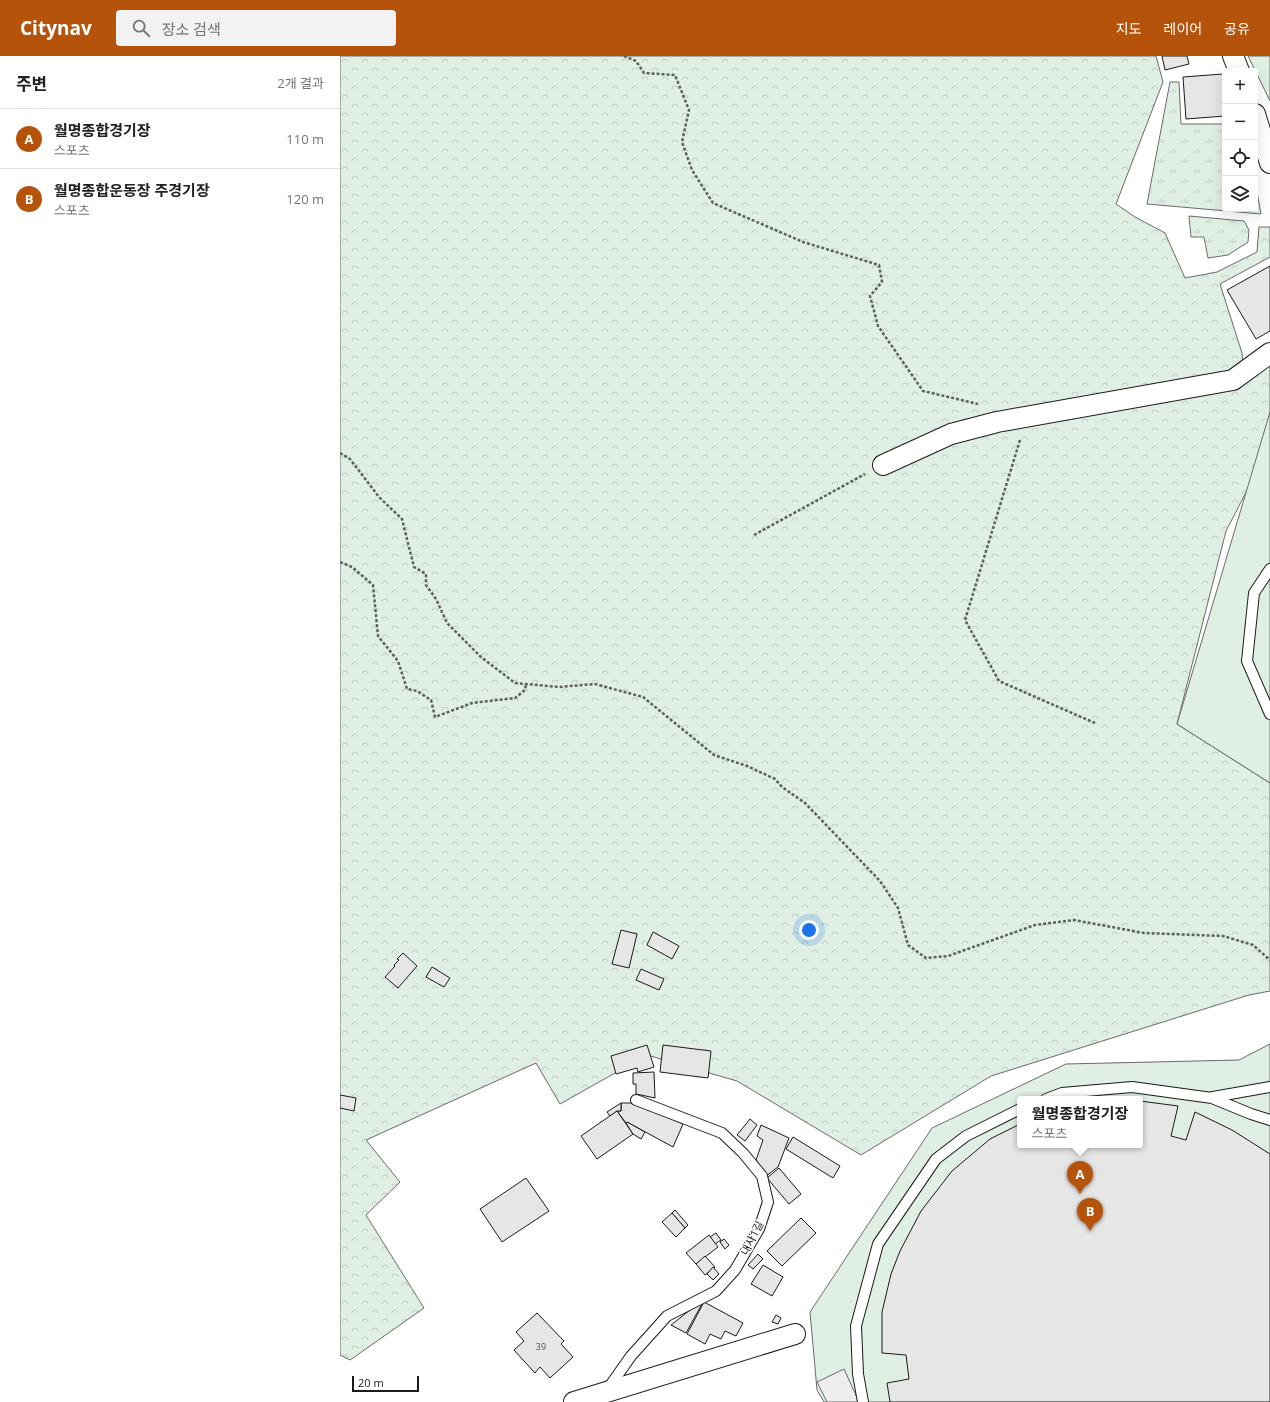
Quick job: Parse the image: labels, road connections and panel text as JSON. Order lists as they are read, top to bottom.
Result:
{
  "streets": {
    "lane": ["내사1길"]
  },
  "house_numbers": ["39"],
  "scale_bar": "20 m",
  "page": {
    "header": "Citynav",
    "search": "장소 검색",
    "nav": ["지도", "레이어", "공유"],
    "heading": ["주변", "2개 결과"],
    "map_buttons": ["+", "−"],
    "list": [
      {
        "mark": "A",
        "name": "월명종합경기장",
        "note": "스포츠",
        "value": "110 m"
      },
      {
        "mark": "B",
        "name": "월명종합운동장 주경기장",
        "note": "스포츠",
        "value": "120 m"
      }
    ],
    "popup": ["월명종합경기장", "스포츠"],
    "pins": ["A", "B"],
    "scale": "20 m"
  }
}
